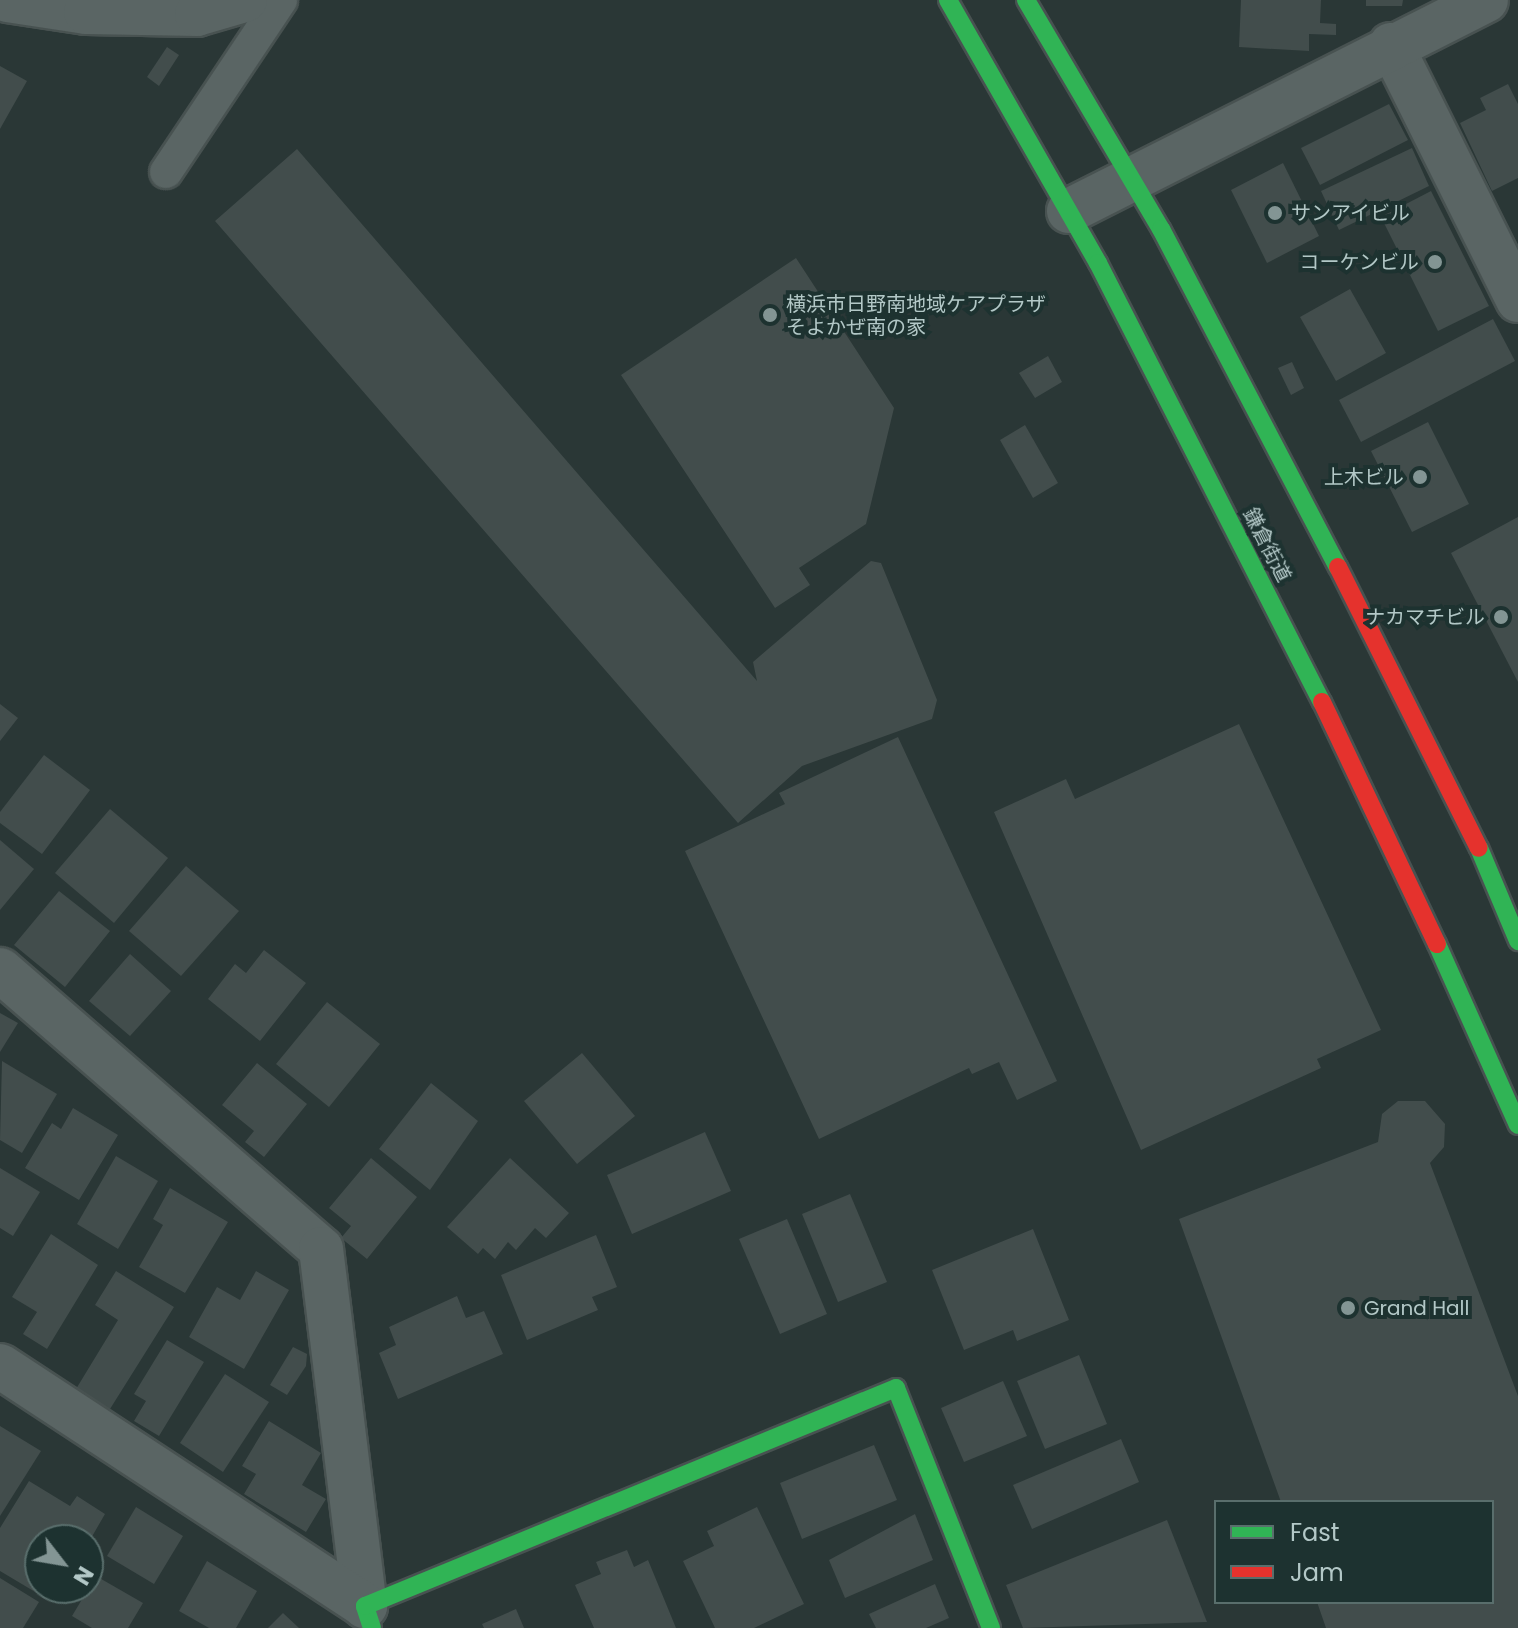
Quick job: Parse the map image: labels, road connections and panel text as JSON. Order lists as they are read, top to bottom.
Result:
{
  "streets": {
    "main road": ["鎌倉街道"]
  },
  "places": [
    "サンアイビル",
    "コーケンビル",
    "横浜市日野南地域ケアプラザ そよかぜ南の家",
    "上木ビル",
    "ナカマチビル",
    "Grand Hall"
  ],
  "legend": ["Fast", "Jam"],
  "north": "bottom right"
}
